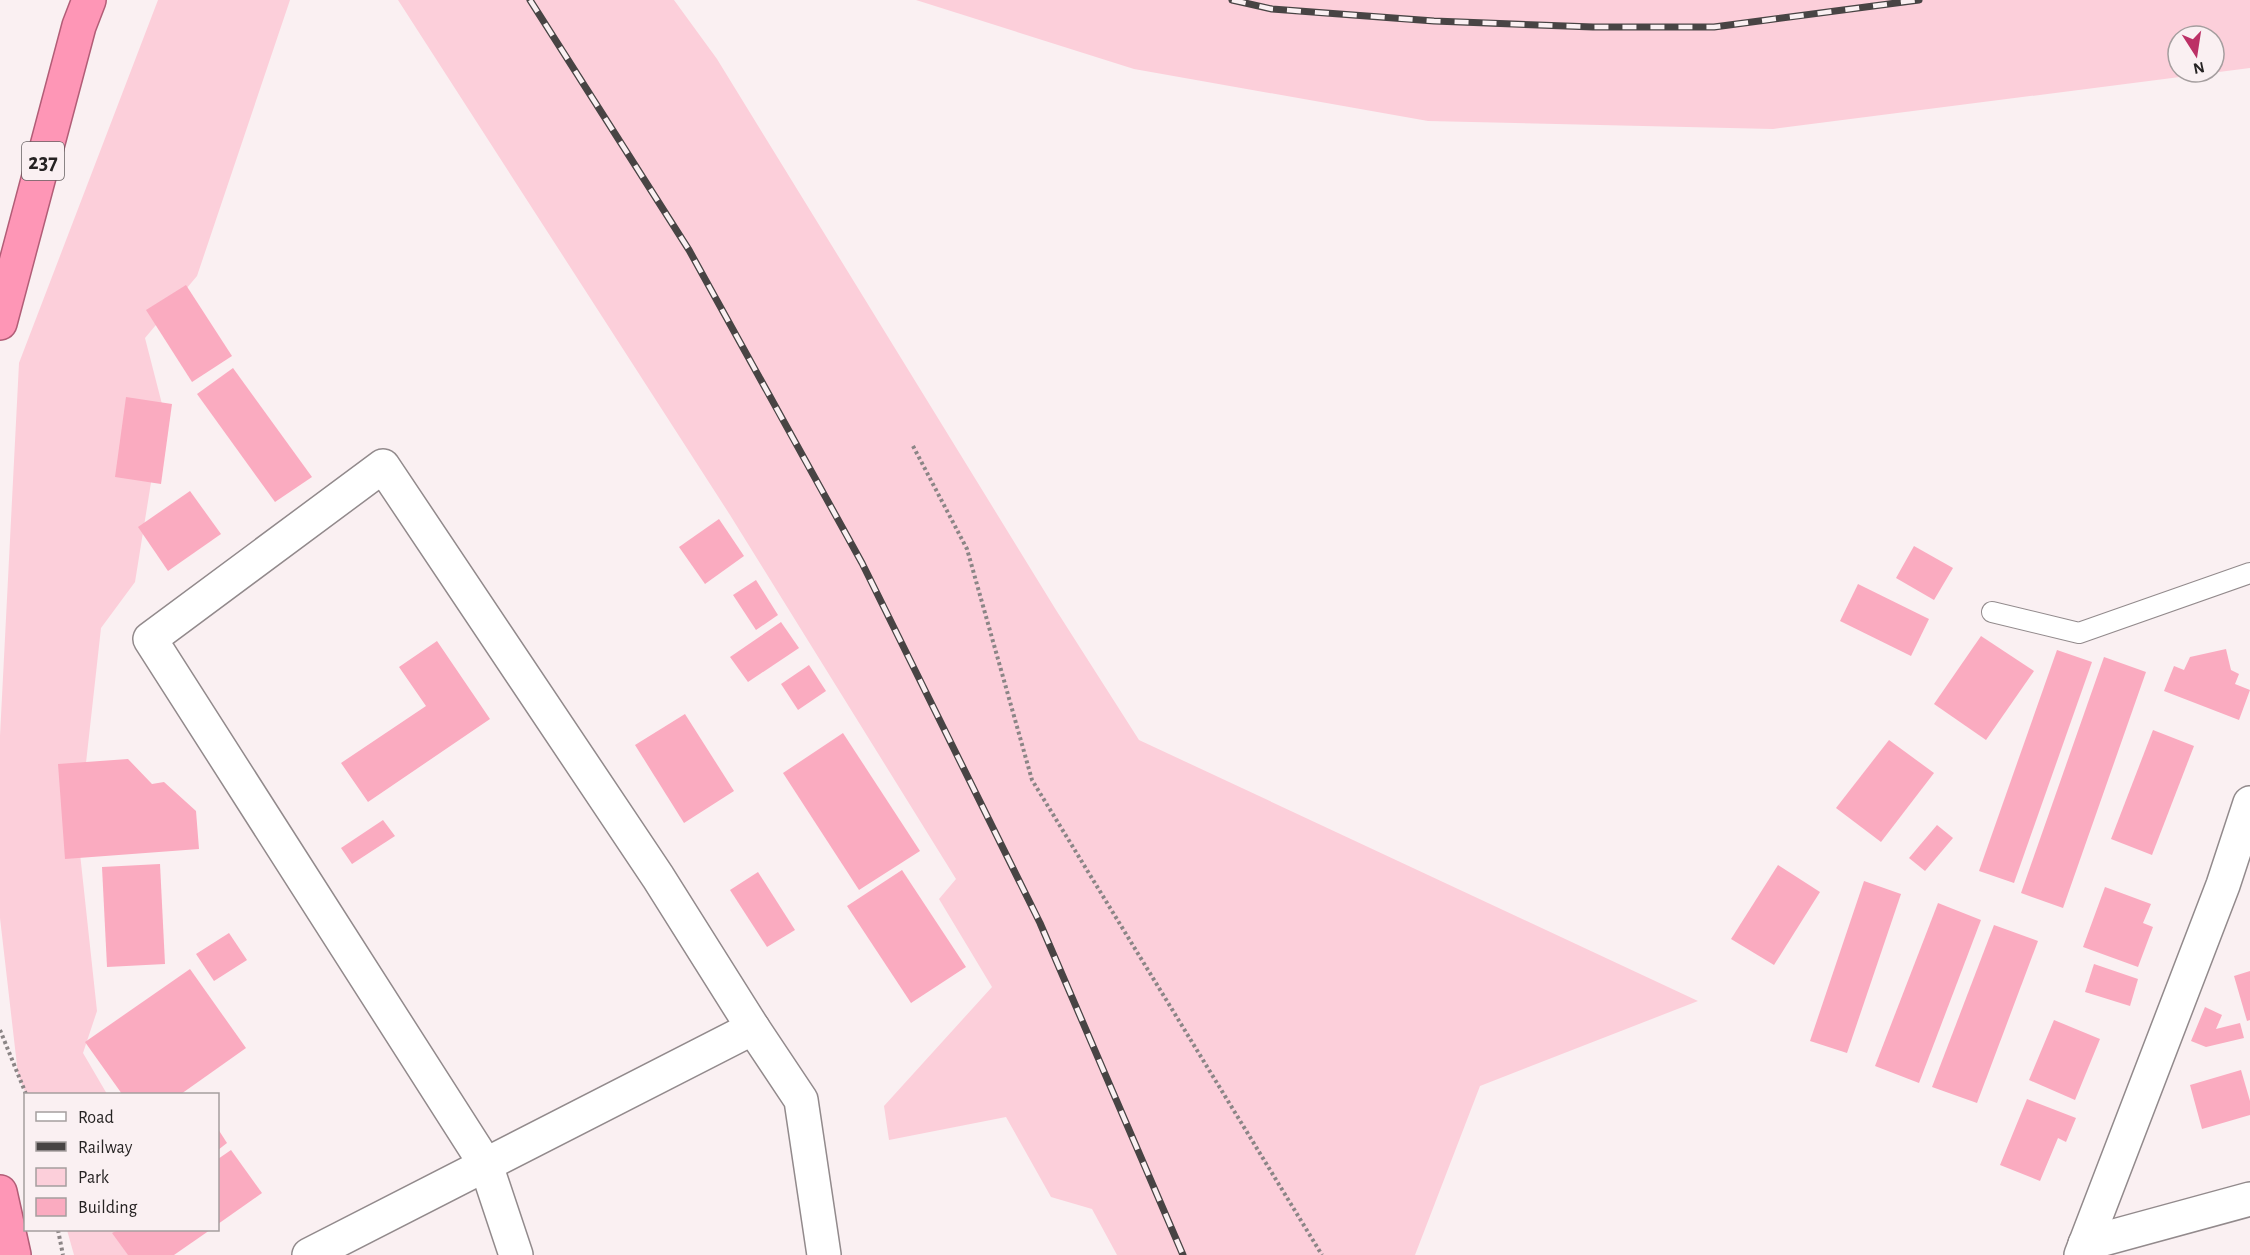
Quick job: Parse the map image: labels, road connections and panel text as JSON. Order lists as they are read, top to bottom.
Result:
{
  "streets": {
    "highway": ["237"]
  },
  "legend": [
    "Road",
    "Railway",
    "Park",
    "Building"
  ],
  "north": "bottom"
}
